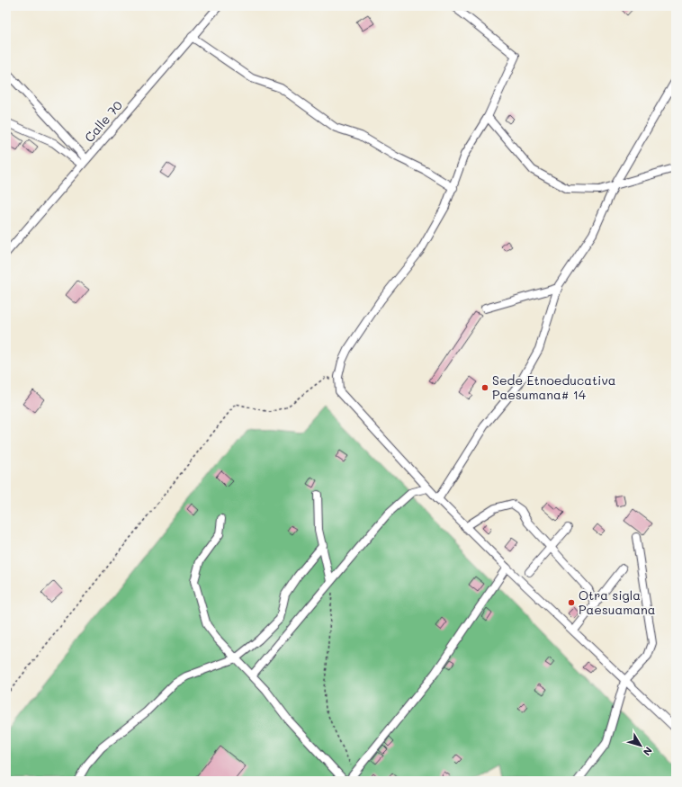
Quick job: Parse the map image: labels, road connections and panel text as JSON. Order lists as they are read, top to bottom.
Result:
{
  "streets": {
    "street": ["Calle 70"]
  },
  "places": ["Sede Etnoeducativa Paesumana# 14", "Otra sigla Paesuamana"],
  "north": "bottom right"
}
